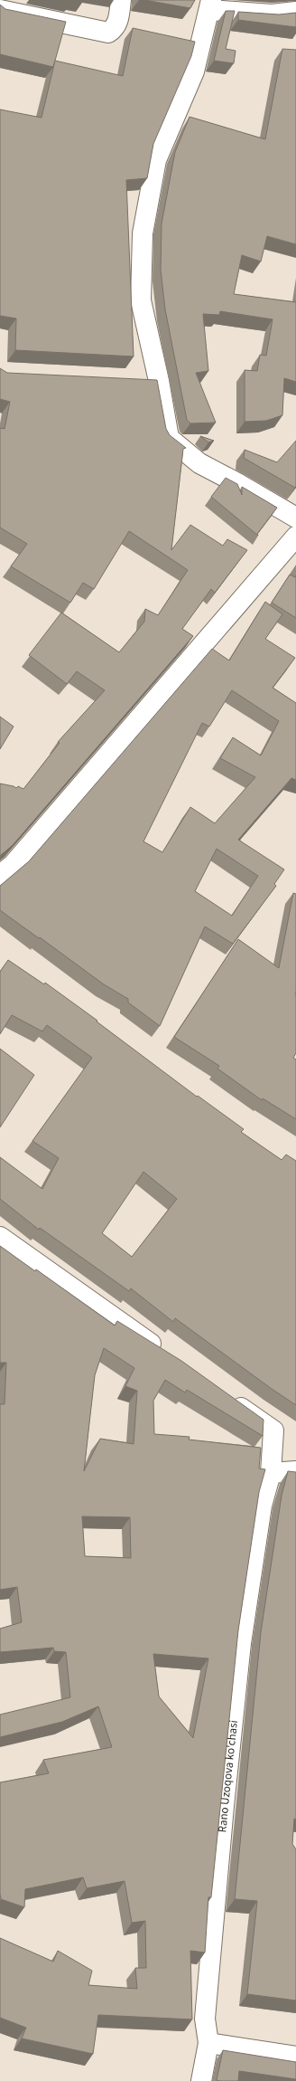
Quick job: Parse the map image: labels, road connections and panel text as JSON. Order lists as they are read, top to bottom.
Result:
{
  "streets": {
    "street": ["Rano Uzoqova ko'chasi"]
  }
}
